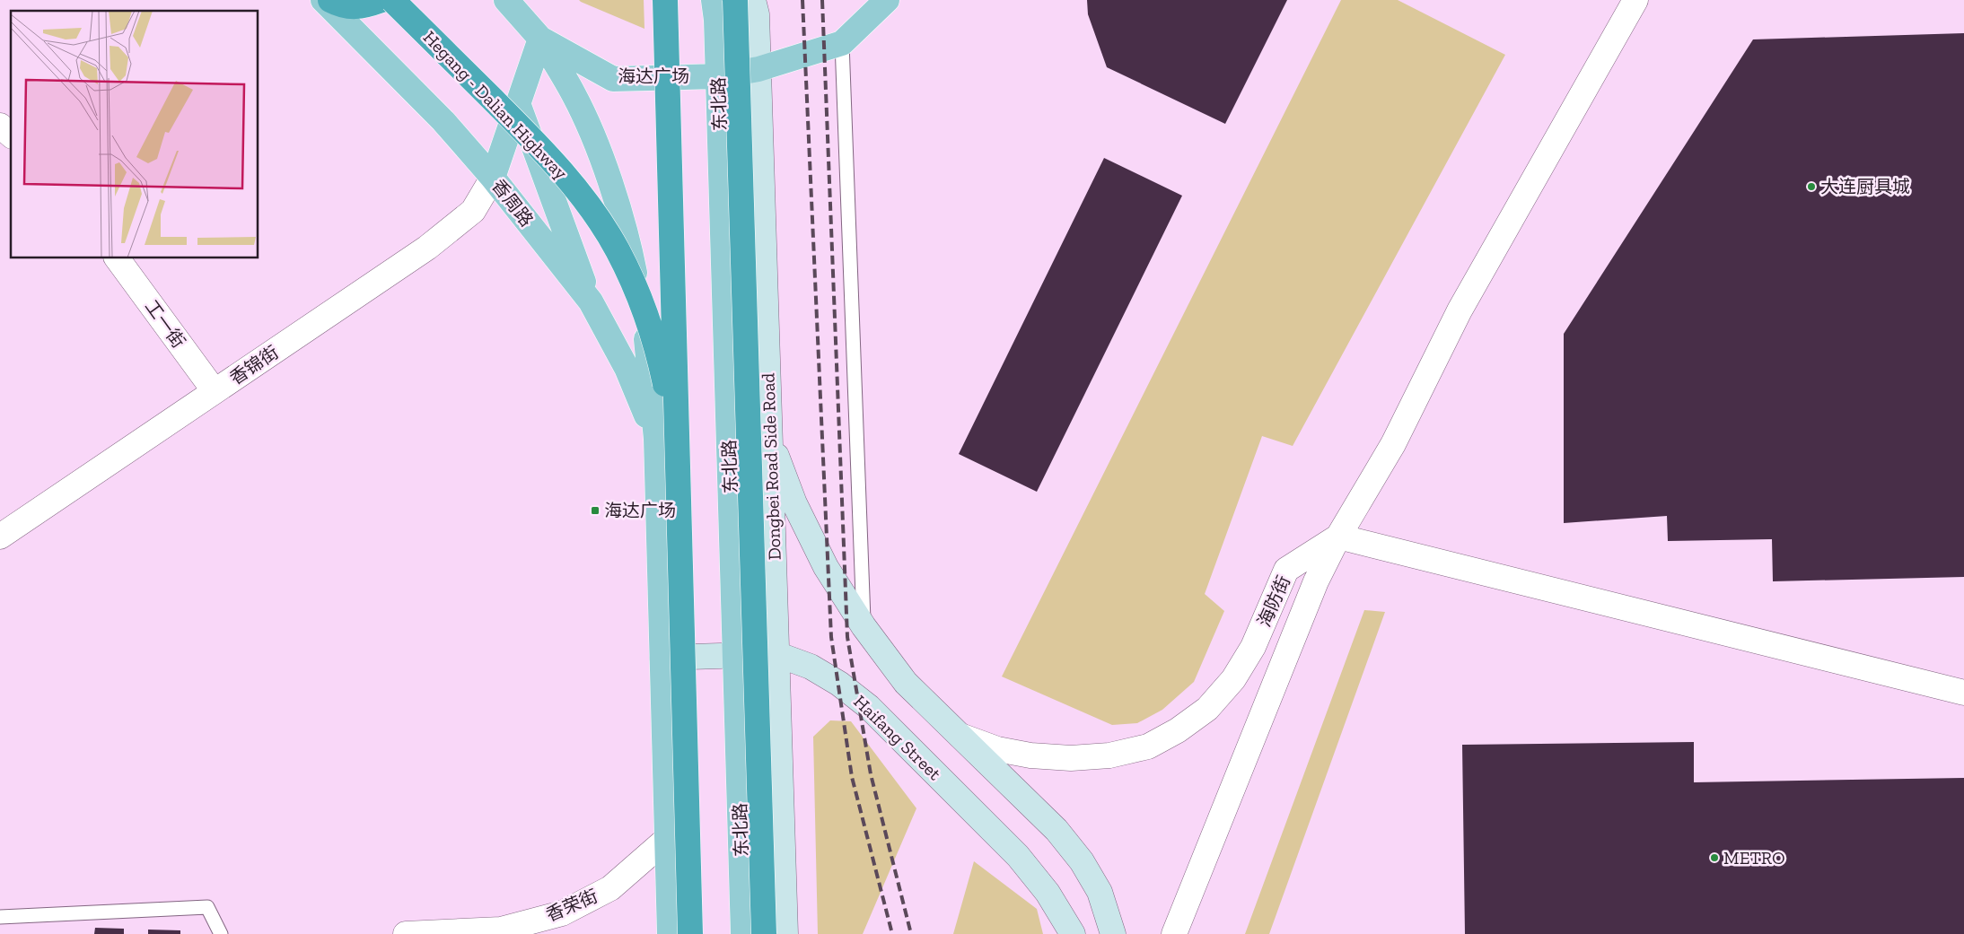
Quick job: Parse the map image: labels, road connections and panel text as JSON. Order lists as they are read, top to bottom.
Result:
{
  "streets": {
    "highway": ["东北路", "Hegang - Dalian Highway"],
    "main road": [
      "海达广场",
      "香周路",
      "Dongbei Road Side Road",
      "Haifang Street"
    ],
    "street": [
      "工一街",
      "香锦街",
      "海防街",
      "香荣街"
    ]
  },
  "crossings": [
    ["海达广场", "东北路"],
    ["海达广场", "Dongbei Road Side Road"],
    ["东北路", "Haifang Street"],
    ["Hegang - Dalian Highway", "香周路"],
    ["香周路", "香锦街"],
    ["工一街", "香锦街"],
    ["Dongbei Road Side Road", "Haifang Street"]
  ],
  "places": {
    "other": ["大连厨具城", "METRO"],
    "transit": ["海达广场"]
  }
}
